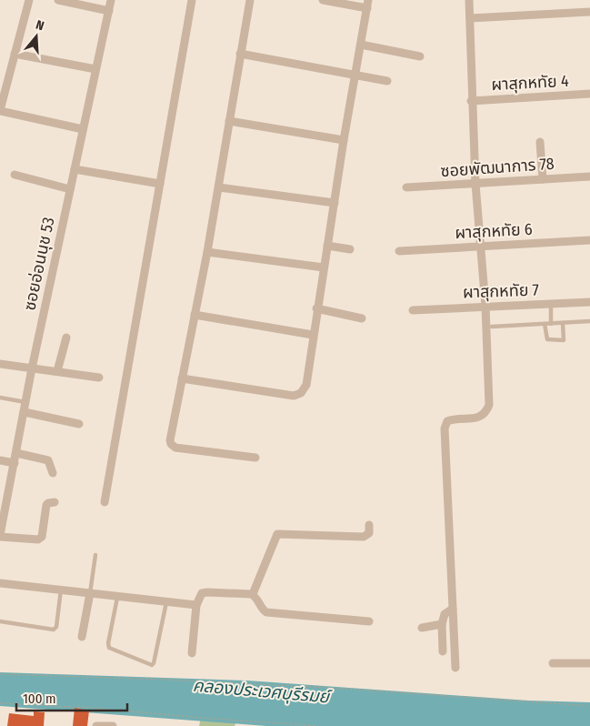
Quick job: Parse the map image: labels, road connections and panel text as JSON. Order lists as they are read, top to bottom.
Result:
{
  "streets": {
    "street": [
      "ผาสุกหทัย 4",
      "ซอยพัฒนาการ 78",
      "ผาสุกหทัย 6",
      "ซอยอ่อนนุช 53",
      "ผาสุกหทัย 7"
    ]
  },
  "water": ["คลองประเวศบุรีรมย์"],
  "scale_bar": "100 m",
  "north": "top"
}
